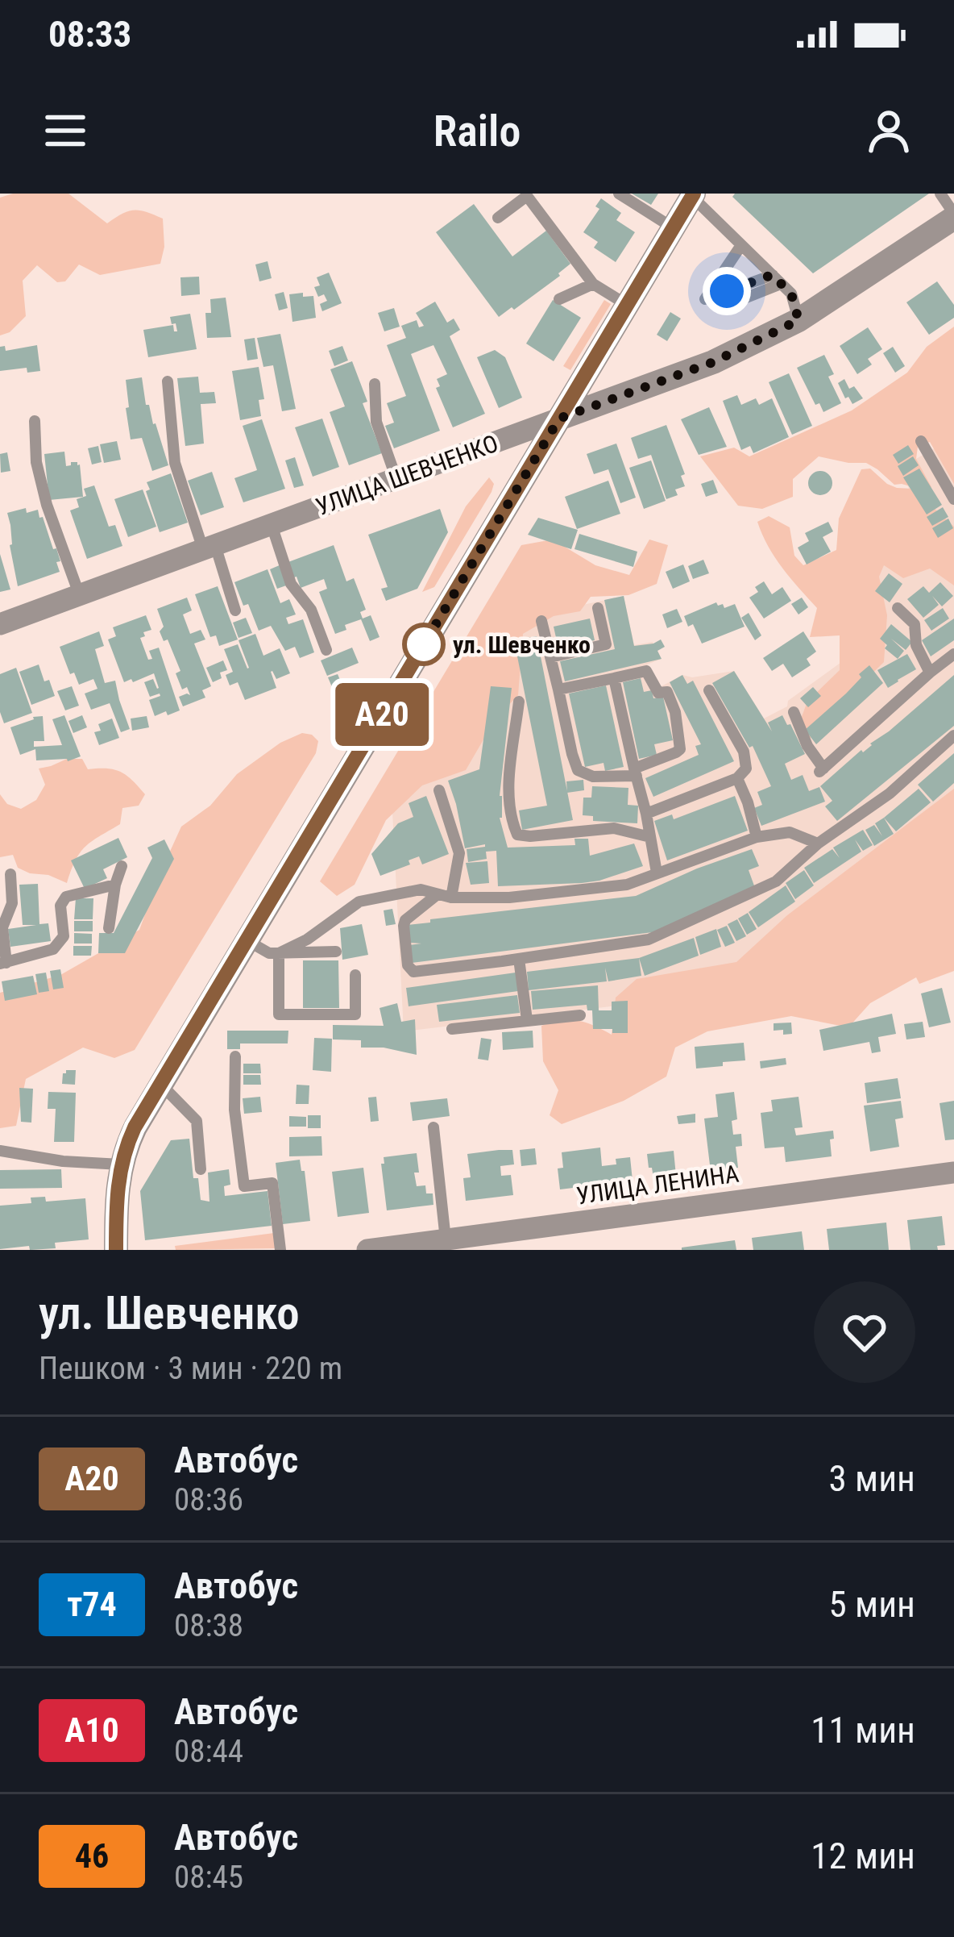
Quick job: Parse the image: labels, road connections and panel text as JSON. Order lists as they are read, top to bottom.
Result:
{
  "streets": {
    "street": ["УЛИЦА ШЕВЧЕНКО", "УЛИЦА ЛЕНИНА"]
  },
  "places": ["ул. Шевченко"],
  "lines": ["bus line А20"],
  "page": {
    "status": "08:33",
    "header": "Railo",
    "on_map": "А20",
    "heading": ["ул. Шевченко", "Пешком · 3 мин · 220 m"],
    "list": [
      {
        "mark": "А20",
        "name": "Автобус",
        "note": "08:36",
        "value": "3 мин"
      },
      {
        "mark": "т74",
        "name": "Автобус",
        "note": "08:38",
        "value": "5 мин"
      },
      {
        "mark": "А10",
        "name": "Автобус",
        "note": "08:44",
        "value": "11 мин"
      },
      {
        "mark": "46",
        "name": "Автобус",
        "note": "08:45",
        "value": "12 мин"
      }
    ]
  }
}
